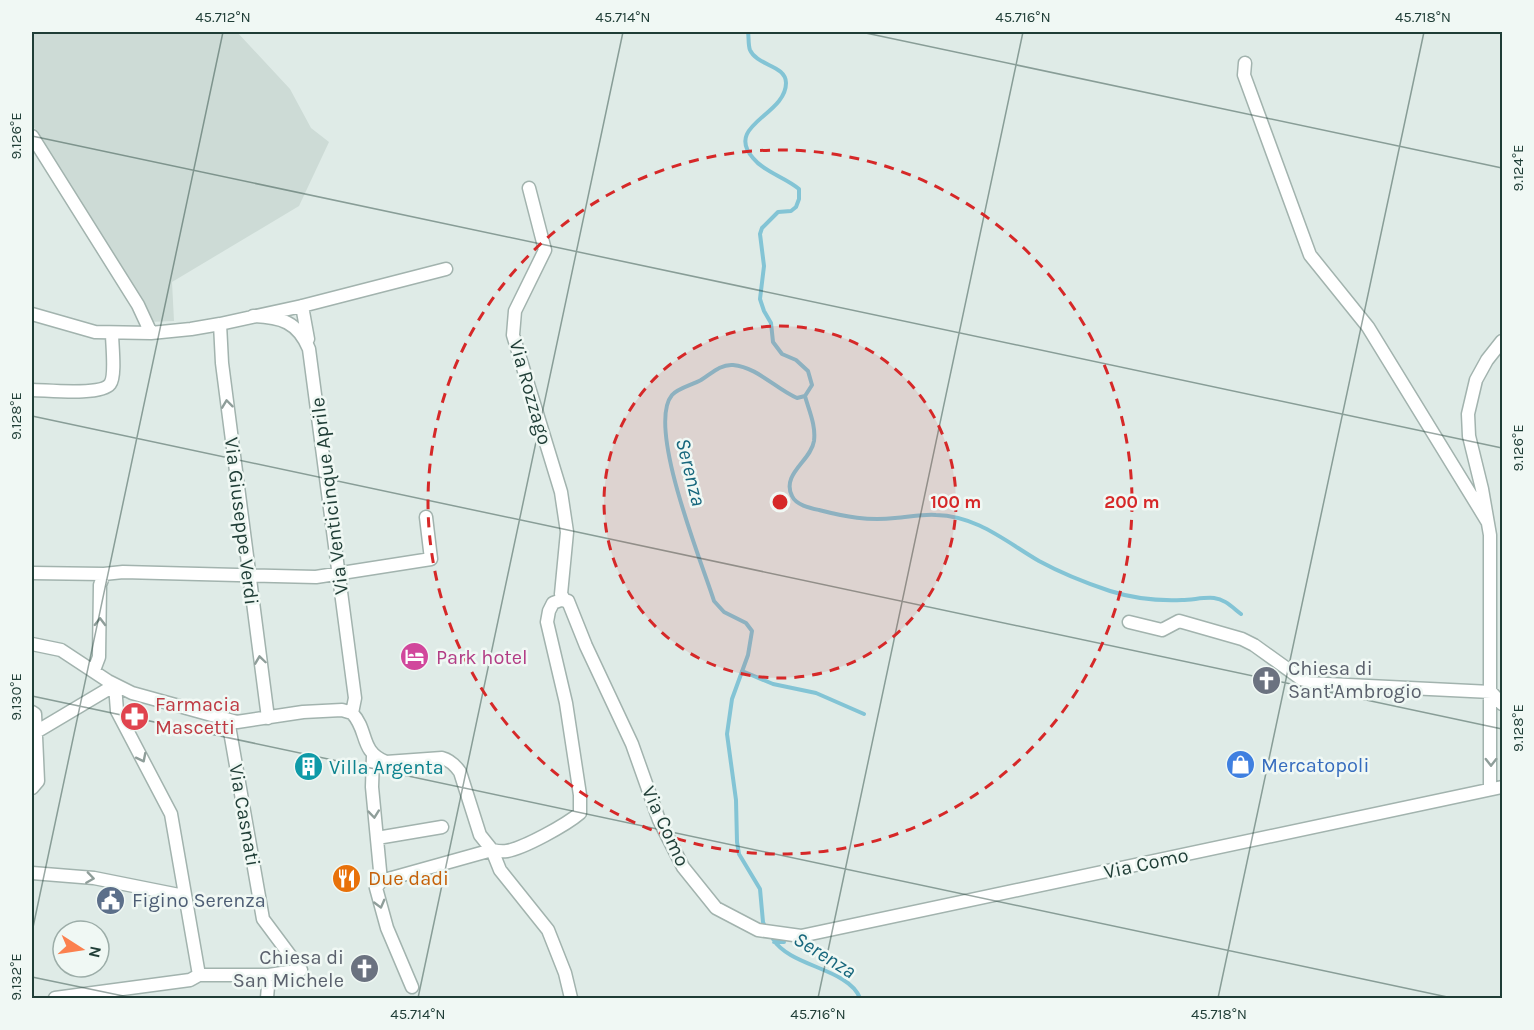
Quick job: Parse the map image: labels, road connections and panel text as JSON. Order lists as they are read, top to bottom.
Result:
{
  "streets": {
    "street": [
      "Via Rozzago",
      "Via Venticinque Aprile",
      "Via Giuseppe Verdi",
      "Via Casnati",
      "Via Como"
    ]
  },
  "crossings": [
    ["Via Rozzago", "Via Como"]
  ],
  "one_way": ["Via Giuseppe Verdi"],
  "water": ["Serenza"],
  "places": {
    "hotel": ["Park hotel"],
    "church": ["Chiesa di Sant'Ambrogio", "Chiesa di San Michele"],
    "pharmacy": ["Farmacia Mascetti"],
    "shop": ["Mercatopoli"],
    "building": ["Villa Argenta"],
    "restaurant": ["Due dadi"],
    "public building": ["Figino Serenza"]
  },
  "north": "right",
  "coordinates": [
    "45.712°N",
    "45.714°N",
    "45.716°N",
    "45.718°N",
    "9.126°E",
    "9.124°E",
    "9.128°E",
    "9.130°E",
    "9.132°E"
  ],
  "rings": ["100 m", "200 m"]
}
